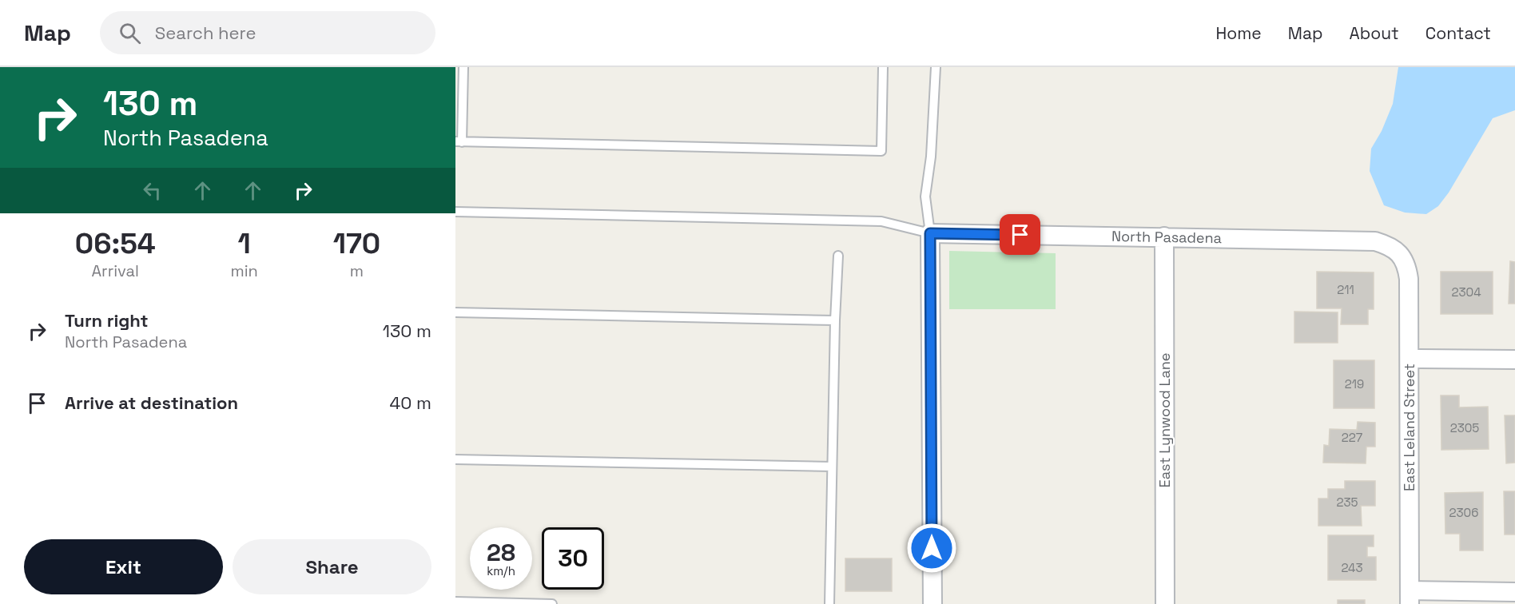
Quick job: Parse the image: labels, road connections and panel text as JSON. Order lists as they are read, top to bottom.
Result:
{
  "streets": {
    "street": ["North Pasadena", "East Lynwood Lane", "East Leland Street"]
  },
  "crossings": [
    ["North Pasadena", "East Lynwood Lane"],
    ["North Pasadena", "East Leland Street"]
  ],
  "house_numbers": [
    "211",
    "2304",
    "219",
    "2305",
    "227",
    "235",
    "2306",
    "243"
  ],
  "page": {
    "header": "Map",
    "search": "Search here",
    "nav": [
      "Home",
      "Map",
      "About",
      "Contact"
    ],
    "turn": ["130 m", "North Pasadena"],
    "eta": [
      "06:54",
      "Arrival",
      "1",
      "min",
      "170",
      "m"
    ],
    "list": [
      {
        "name": "Turn right",
        "note": "North Pasadena",
        "value": "130 m"
      },
      {
        "name": "Arrive at destination",
        "value": "40 m"
      }
    ],
    "speed": "28 km/h",
    "limit": "30",
    "buttons": ["Exit", "Share"]
  }
}
